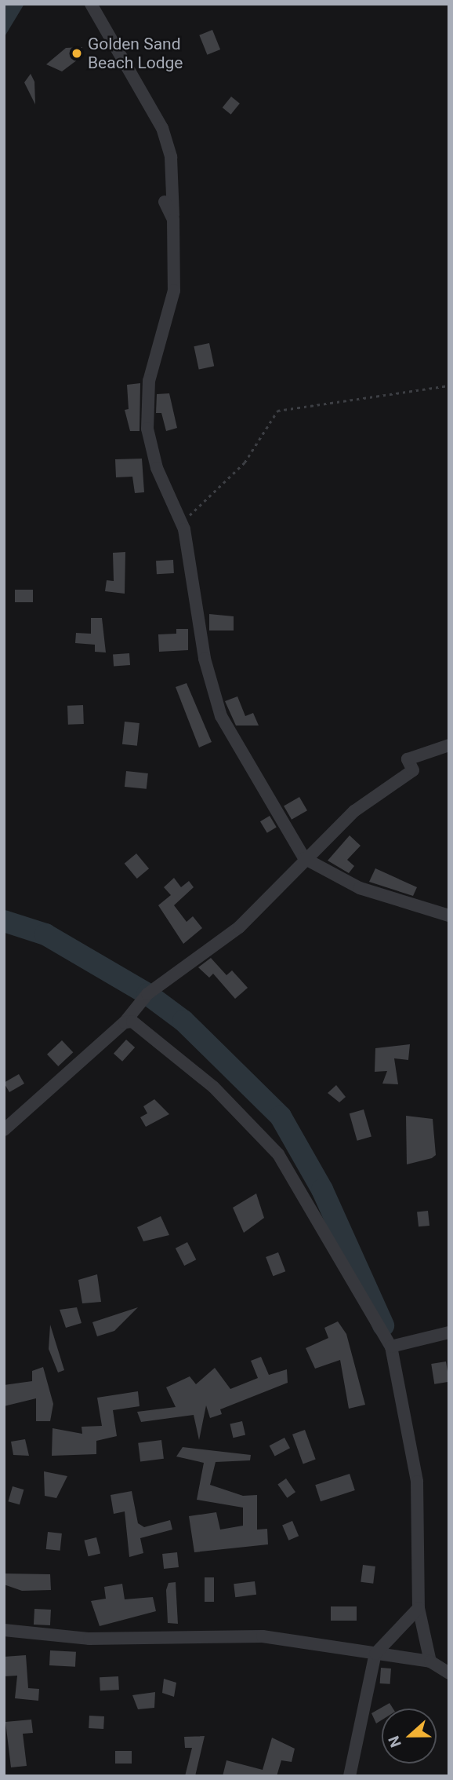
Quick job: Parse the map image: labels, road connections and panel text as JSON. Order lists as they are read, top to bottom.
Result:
{
  "places": ["Golden Sand Beach Lodge"],
  "north": "left"
}
